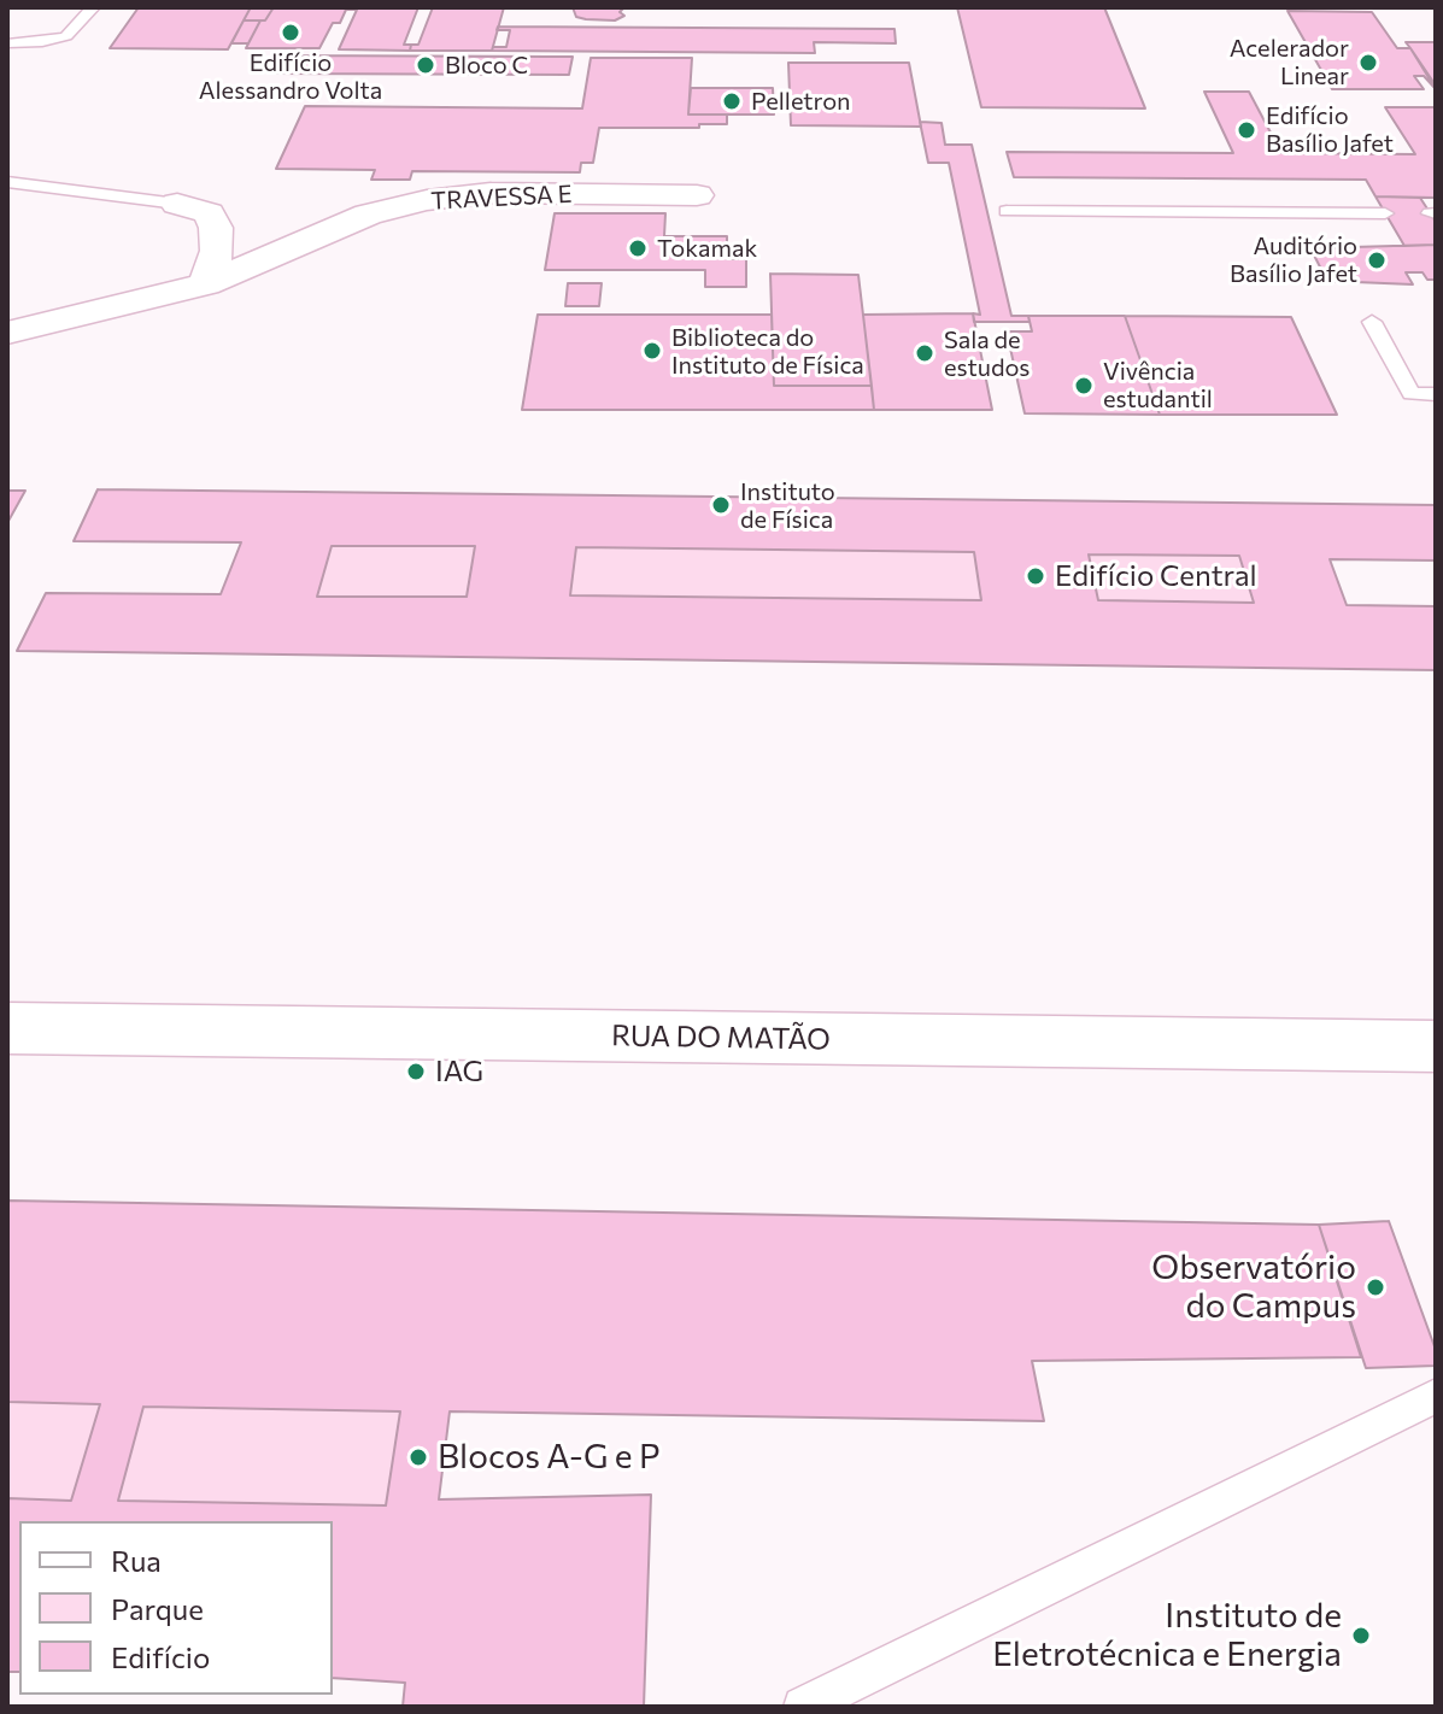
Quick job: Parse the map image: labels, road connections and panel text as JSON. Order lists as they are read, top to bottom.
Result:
{
  "streets": {
    "street": ["TRAVESSA E", "RUA DO MATÃO"]
  },
  "places": [
    "Edifício Alessandro Volta",
    "Acelerador Linear",
    "Bloco C",
    "Pelletron",
    "Edifício Basílio Jafet",
    "Tokamak",
    "Auditório Basílio Jafet",
    "Biblioteca do Instituto de Física",
    "Sala de estudos",
    "Vivência estudantil",
    "Instituto de Física",
    "Edifício Central",
    "IAG",
    "Observatório do Campus",
    "Blocos A-G e P",
    "Instituto de Eletrotécnica e Energia"
  ],
  "legend": ["Rua", "Parque", "Edifício"]
}
